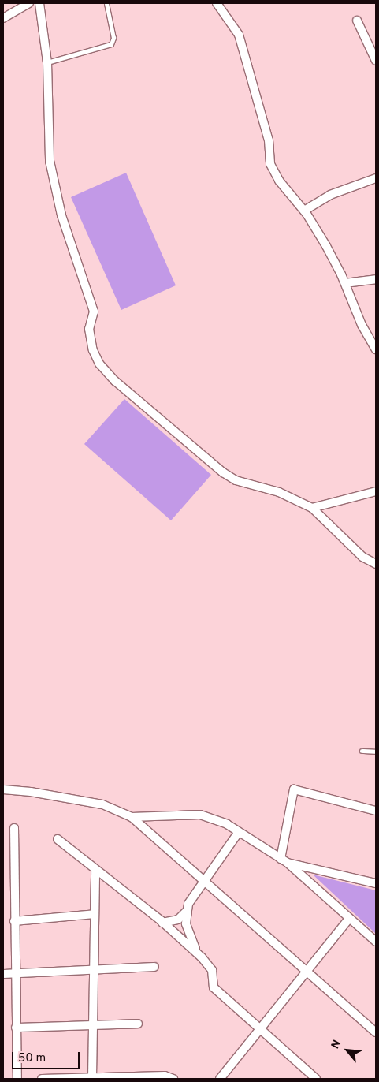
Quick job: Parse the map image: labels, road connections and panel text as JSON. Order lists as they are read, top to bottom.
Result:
{
  "scale_bar": "50 m",
  "north": "top left"
}
